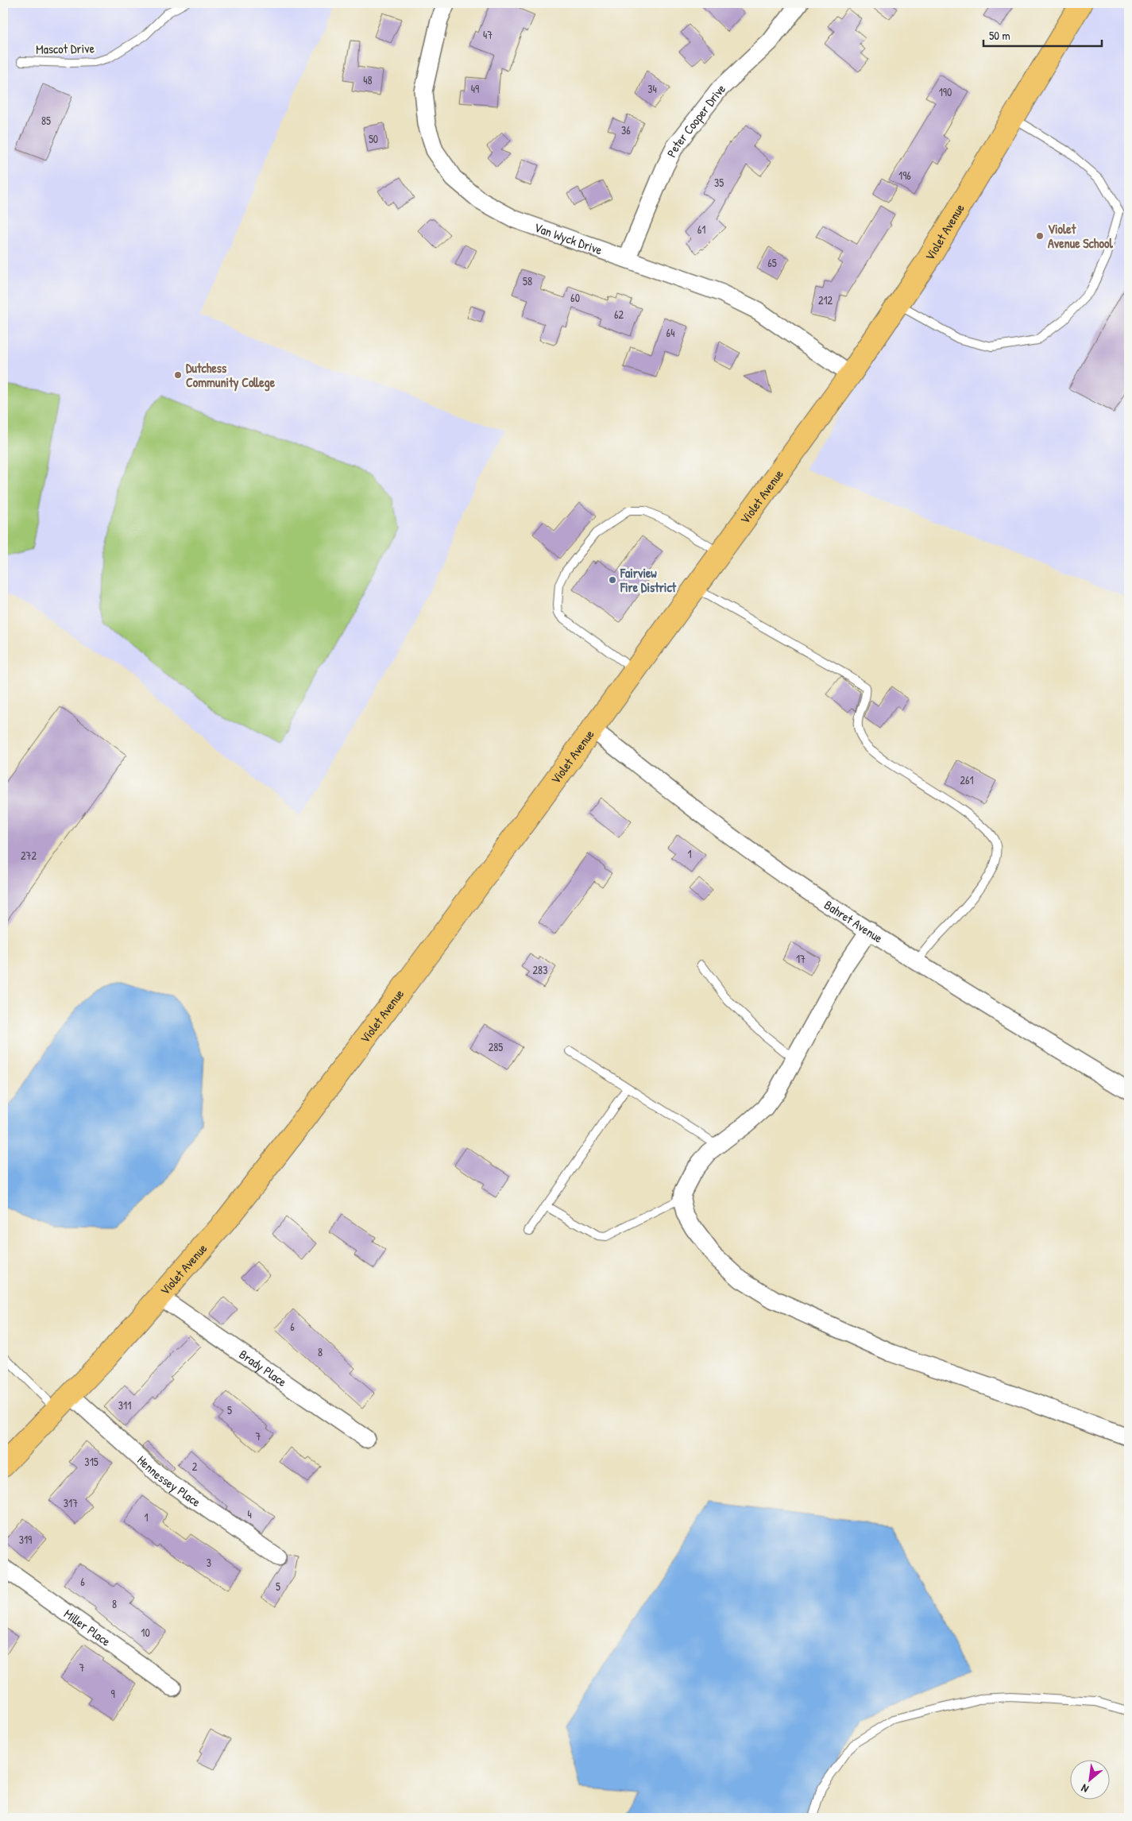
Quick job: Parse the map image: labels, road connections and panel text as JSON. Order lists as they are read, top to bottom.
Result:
{
  "streets": {
    "main road": ["Violet Avenue"],
    "street": [
      "Peter Cooper Drive",
      "Van Wyck Drive",
      "Bahret Avenue",
      "Brady Place",
      "Hennessey Place",
      "Miller Place"
    ],
    "lane": ["Mascot Drive"]
  },
  "crossings": [
    ["Peter Cooper Drive", "Van Wyck Drive"],
    ["Violet Avenue", "Van Wyck Drive"],
    ["Violet Avenue", "Bahret Avenue"],
    ["Violet Avenue", "Brady Place"],
    ["Violet Avenue", "Hennessey Place"]
  ],
  "places": ["Violet Avenue School", "Dutchess Community College", "Fairview Fire District"],
  "house_numbers": [
    "47",
    "48",
    "49",
    "34",
    "190",
    "85",
    "36",
    "50",
    "196",
    "35",
    "61",
    "65",
    "58",
    "60",
    "212",
    "62",
    "64",
    "261",
    "1",
    "272",
    "17",
    "283",
    "285",
    "6",
    "8",
    "311",
    "5",
    "7",
    "315",
    "2",
    "317",
    "4",
    "1",
    "319",
    "3",
    "6",
    "5",
    "8",
    "10",
    "7",
    "9"
  ],
  "scale_bar": "50 m",
  "north": "bottom left"
}
